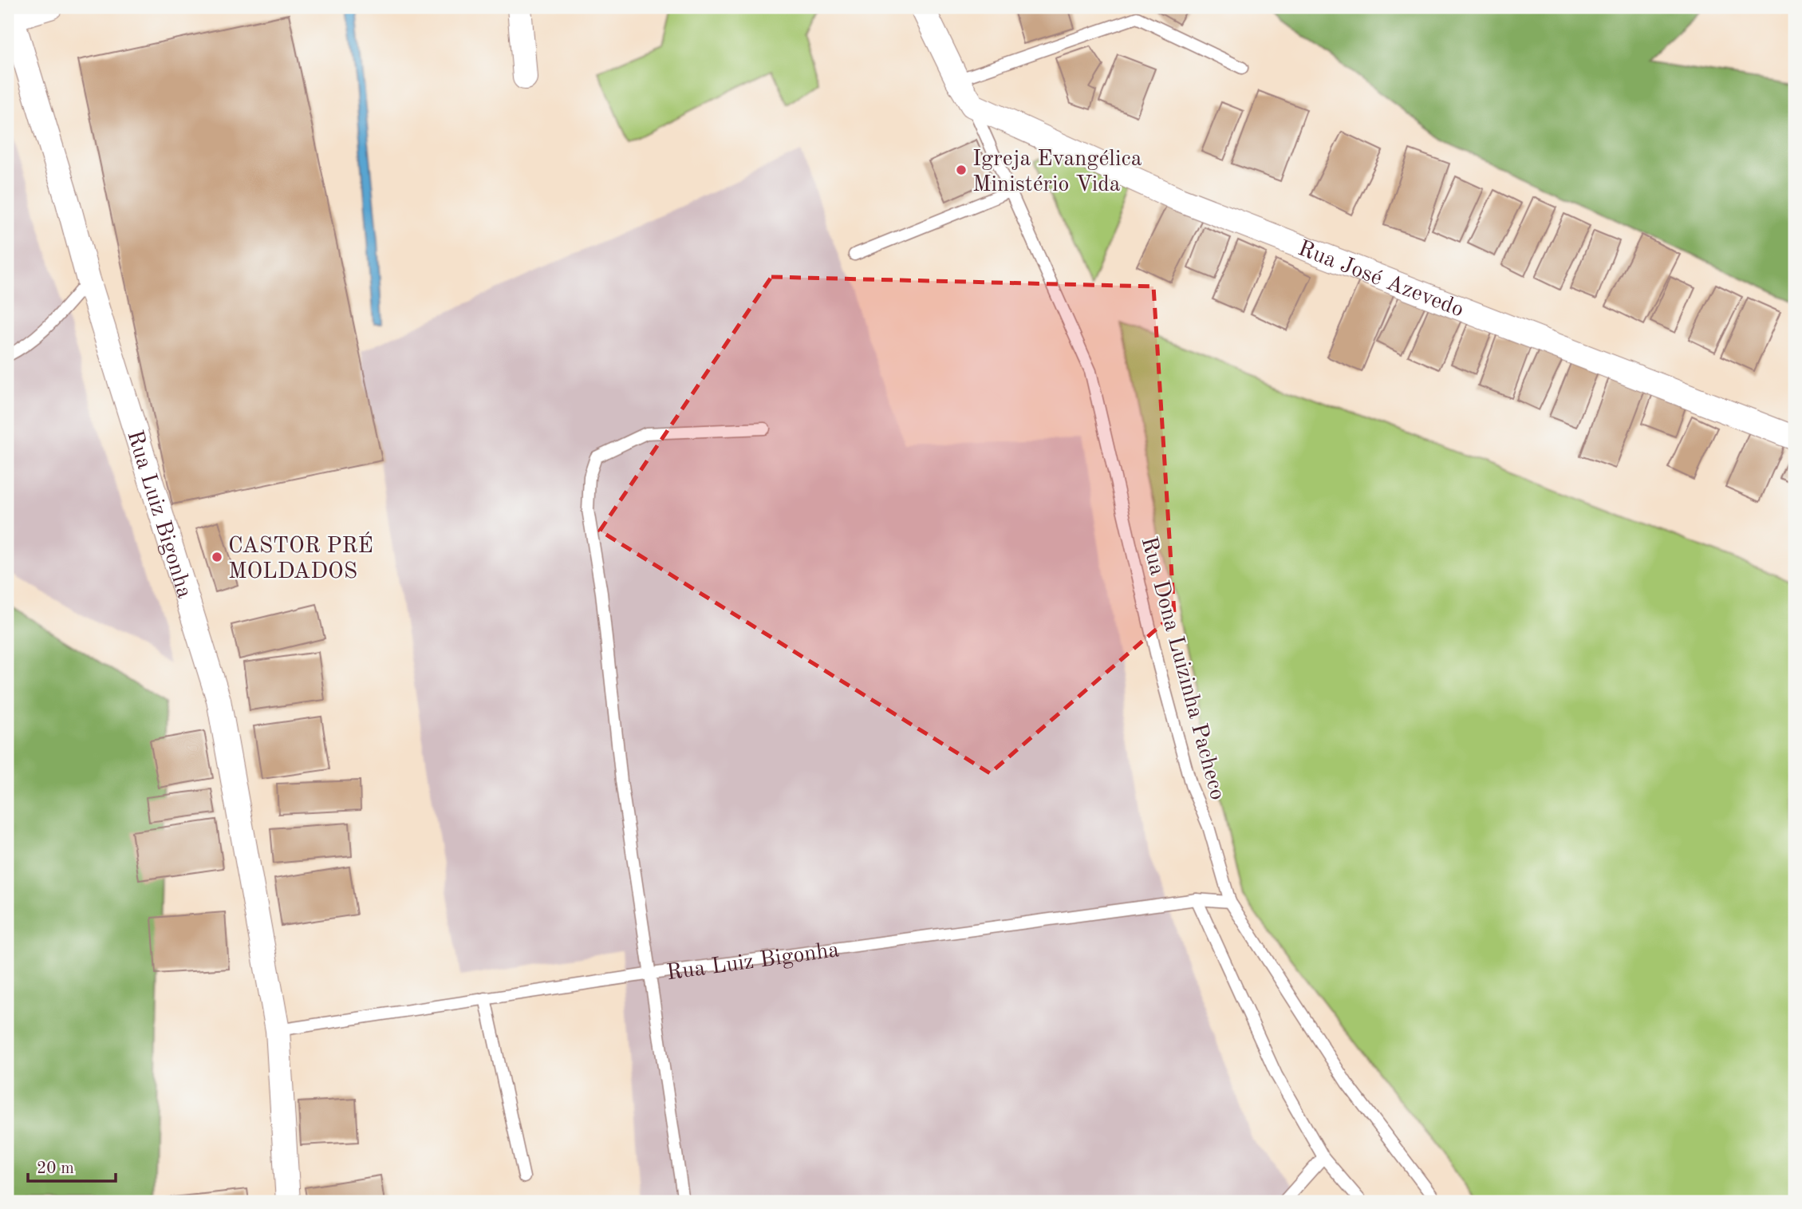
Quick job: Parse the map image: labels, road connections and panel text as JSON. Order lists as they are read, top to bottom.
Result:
{
  "streets": {
    "street": ["Rua José Azevedo", "Rua Luiz Bigonha"],
    "lane": ["Rua Dona Luizinha Pacheco"]
  },
  "crossings": [
    ["Rua José Azevedo", "Rua Dona Luizinha Pacheco"],
    ["Rua Luiz Bigonha", "Rua Dona Luizinha Pacheco"]
  ],
  "places": ["Igreja Evangélica Ministério Vida", "CASTOR PRÉ MOLDADOS"],
  "scale_bar": "20 m"
}
